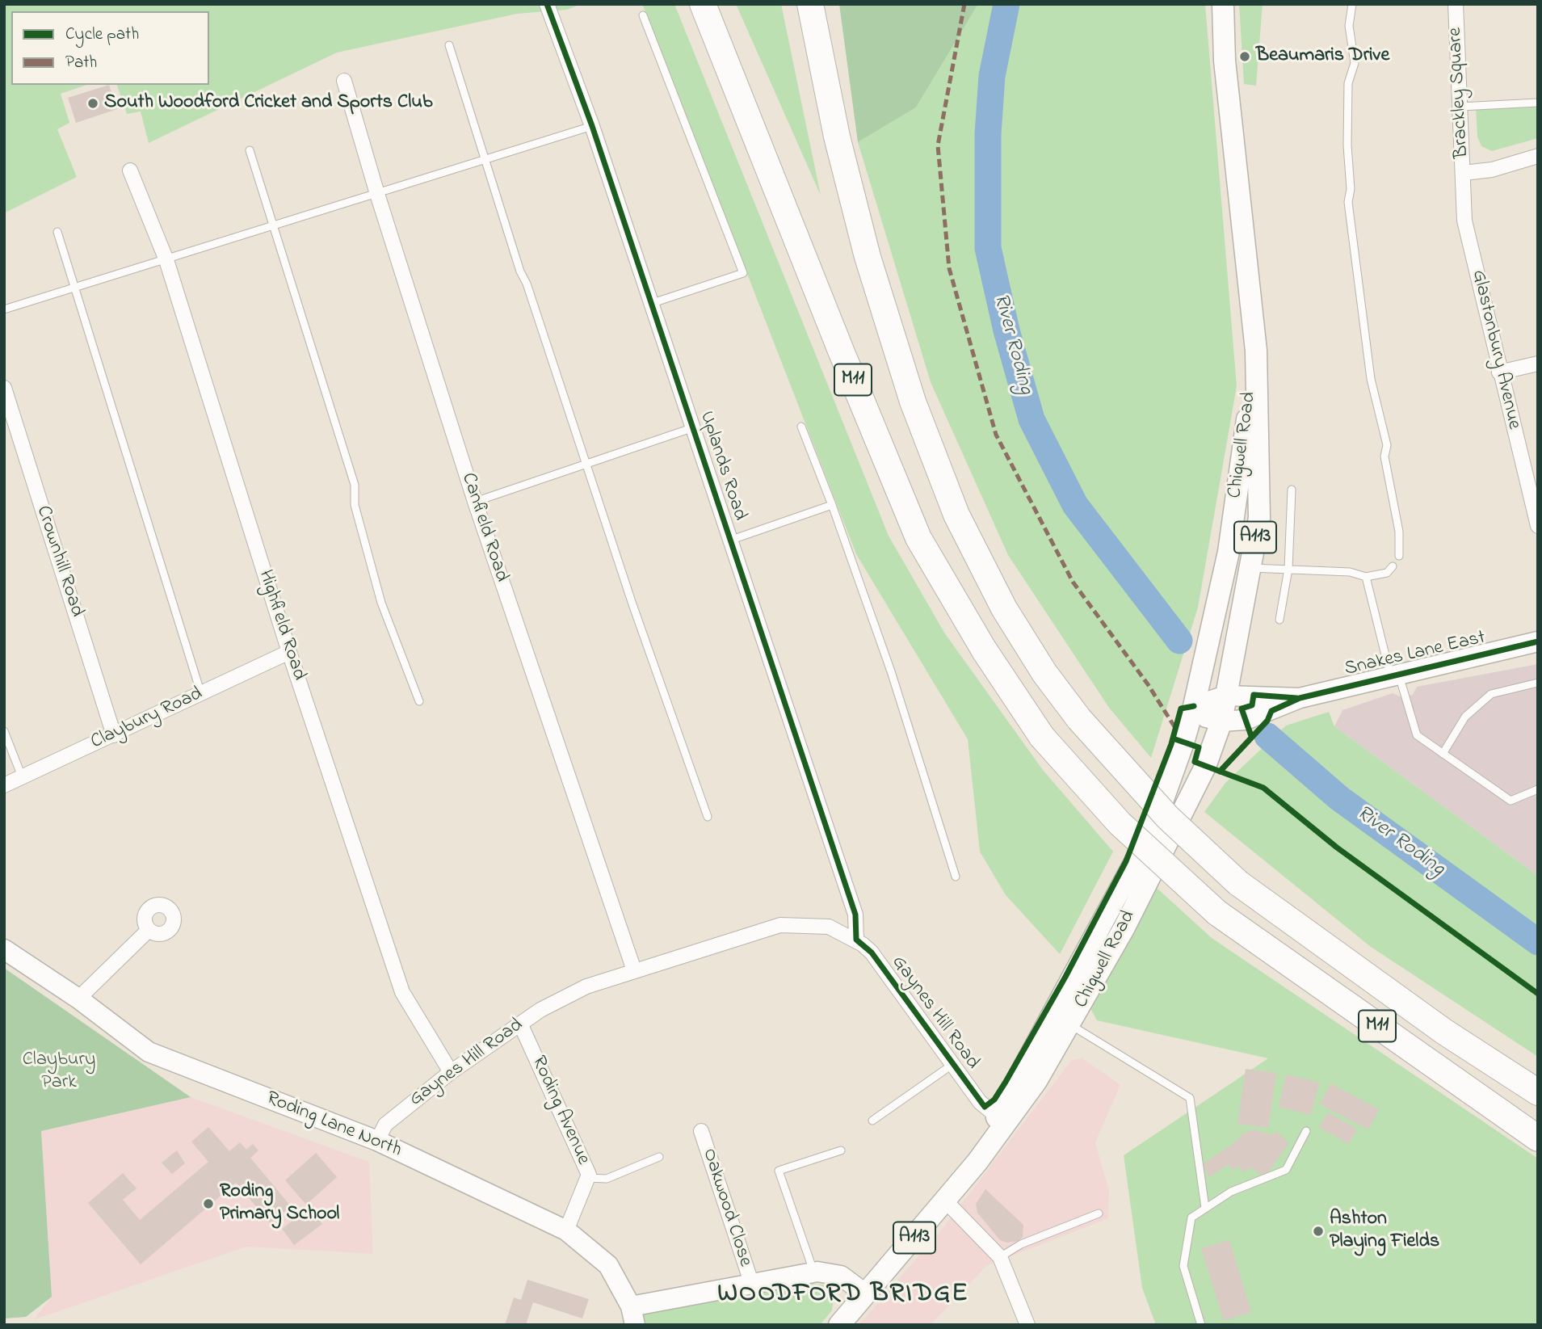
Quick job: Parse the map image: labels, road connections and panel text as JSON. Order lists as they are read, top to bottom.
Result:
{
  "streets": {
    "highway": ["M11"],
    "main road": ["Chigwell Road", "A113"],
    "street": [
      "Brackley Square",
      "Glastonbury Avenue",
      "Uplands Road",
      "Canfield Road",
      "Crownhill Road",
      "Highfield Road",
      "Snakes Lane East",
      "Claybury Road",
      "Gaynes Hill Road",
      "Roding Avenue",
      "Roding Lane North",
      "Oakwood Close"
    ]
  },
  "crossings": [
    ["Brackley Square", "Glastonbury Avenue"],
    ["Chigwell Road", "Snakes Lane East"],
    ["Chigwell Road", "Gaynes Hill Road"],
    ["Uplands Road", "Gaynes Hill Road"],
    ["Canfield Road", "Gaynes Hill Road"],
    ["Crownhill Road", "Claybury Road"],
    ["Highfield Road", "Claybury Road"],
    ["Highfield Road", "Gaynes Hill Road"],
    ["Gaynes Hill Road", "Roding Avenue"],
    ["Gaynes Hill Road", "Roding Lane North"],
    ["Roding Avenue", "Roding Lane North"]
  ],
  "districts": ["WOODFORD BRIDGE"],
  "water": ["River Roding"],
  "parks": ["Claybury Park"],
  "places": [
    "Beaumaris Drive",
    "South Woodford Cricket and Sports Club",
    "Roding Primary School",
    "Ashton Playing Fields"
  ],
  "legend": ["Cycle path", "Path"]
}
